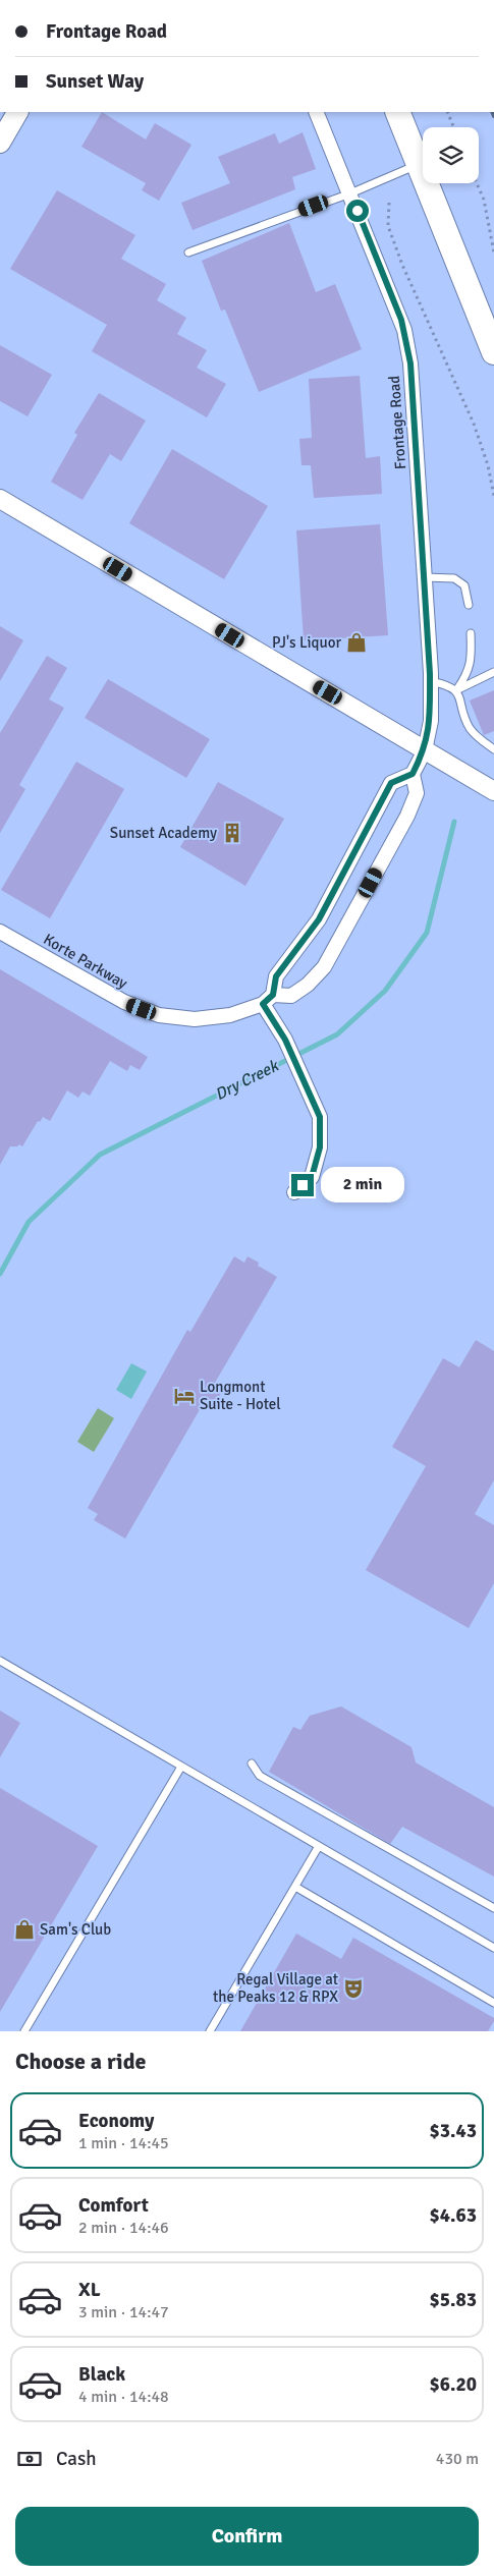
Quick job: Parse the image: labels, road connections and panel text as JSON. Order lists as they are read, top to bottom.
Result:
{
  "streets": {
    "street": ["Frontage Road", "Korte Parkway"]
  },
  "water": ["Dry Creek"],
  "places": {
    "shop": ["PJ's Liquor", "Sam's Club"],
    "building": ["Sunset Academy"],
    "hotel": ["Longmont Suite - Hotel"],
    "theatre": ["Regal Village at the Peaks 12 & RPX"]
  },
  "page": {
    "banner": ["Frontage Road", "Sunset Way"],
    "bubble": "2 min",
    "heading": "Choose a ride",
    "list": [
      {
        "name": "Economy",
        "note": "1 min · 14:45",
        "value": "$3.43"
      },
      {
        "name": "Comfort",
        "note": "2 min · 14:46",
        "value": "$4.63"
      },
      {
        "name": "XL",
        "note": "3 min · 14:47",
        "value": "$5.83"
      },
      {
        "name": "Black",
        "note": "4 min · 14:48",
        "value": "$6.20"
      }
    ],
    "pay": ["Cash", "430 m"],
    "buttons": "Confirm"
  }
}
